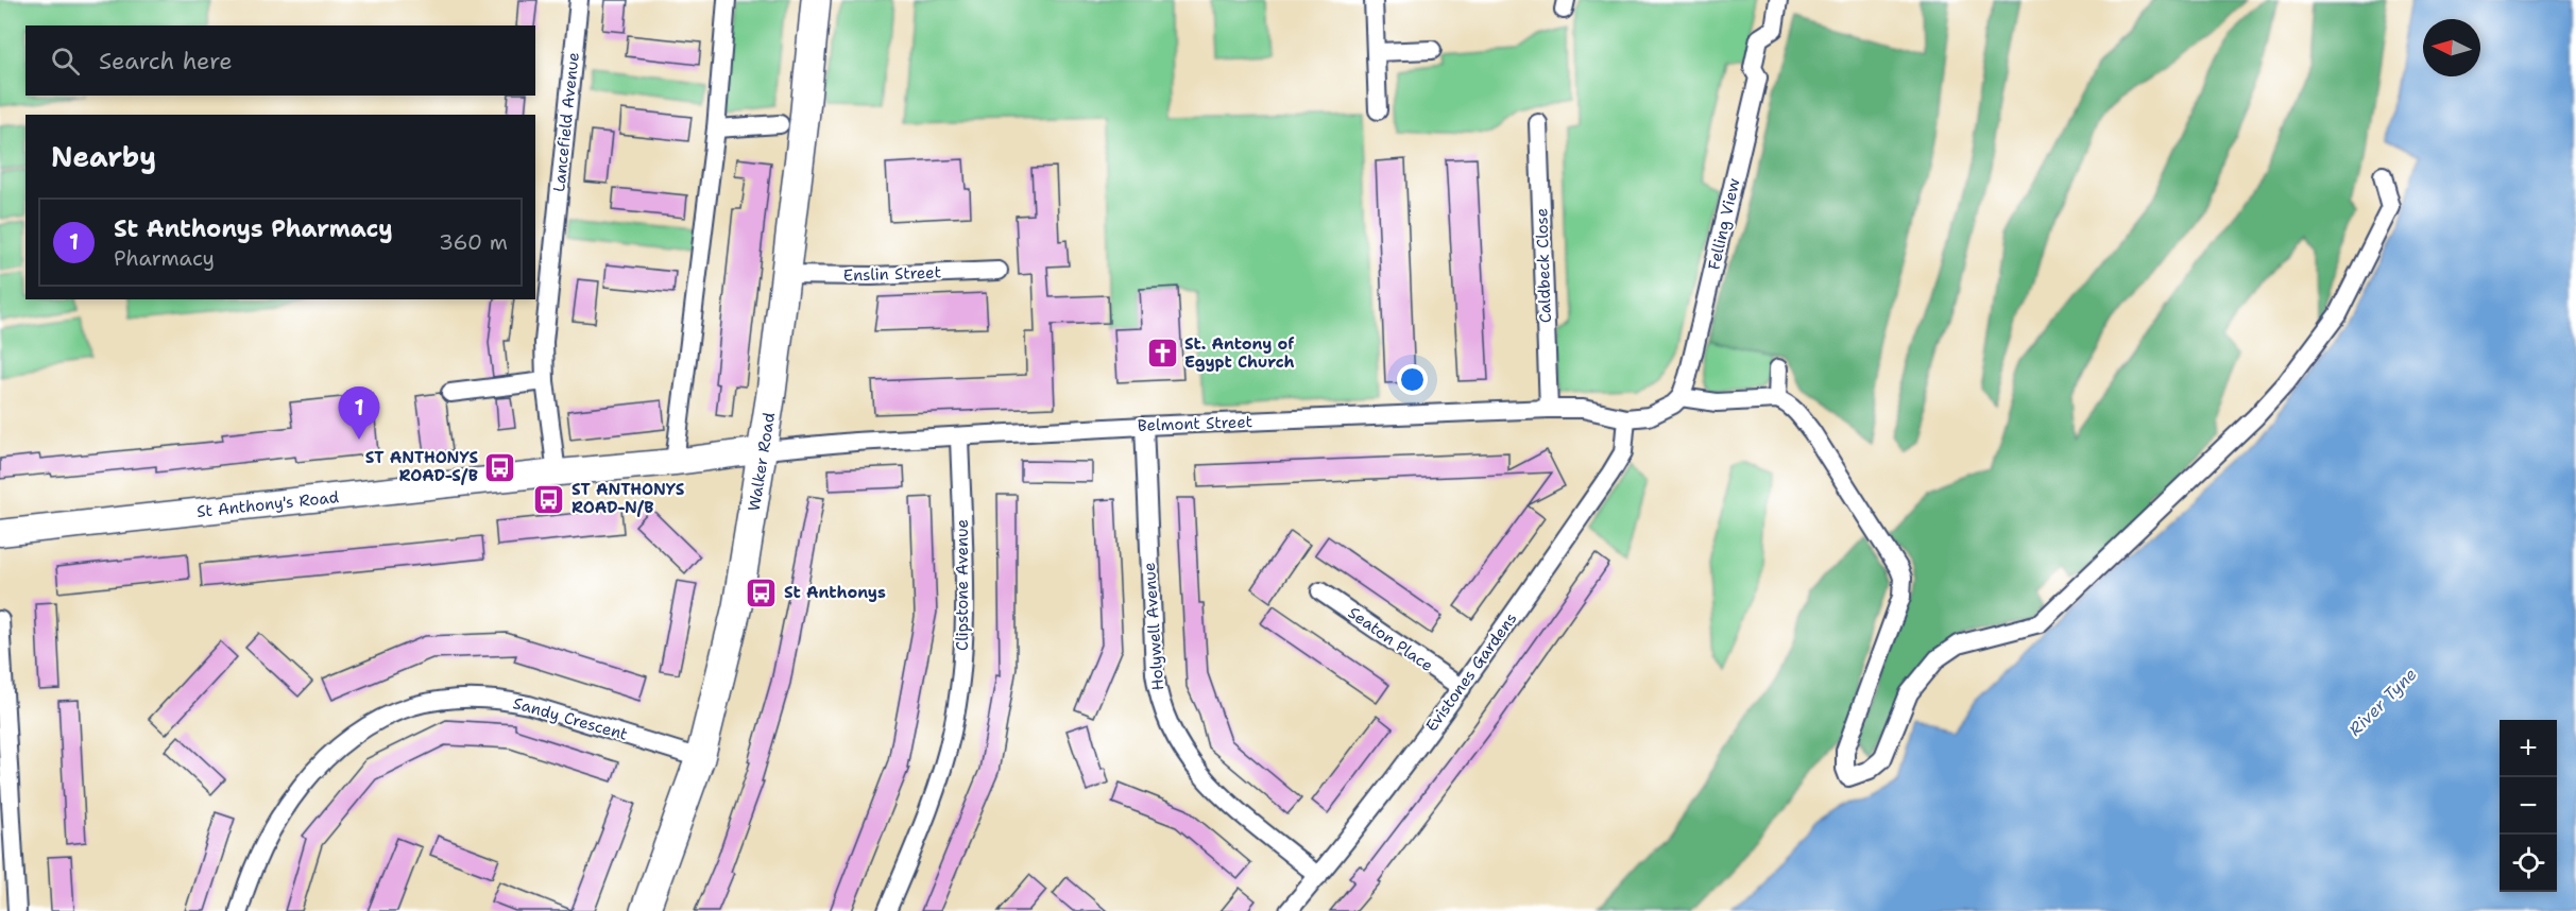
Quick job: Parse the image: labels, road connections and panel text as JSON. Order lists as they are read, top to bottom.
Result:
{
  "streets": {
    "main road": ["Walker Road"],
    "street": [
      "Lancefield Avenue",
      "Felling View",
      "Caldbeck Close",
      "Enslin Street",
      "Belmont Street",
      "St Anthony's Road",
      "Clipstone Avenue",
      "Holywell Avenue",
      "Seaton Place",
      "Evistones Gardens",
      "Sandy Crescent"
    ]
  },
  "crossings": [
    ["Lancefield Avenue", "St Anthony's Road"],
    ["Caldbeck Close", "Belmont Street"],
    ["Enslin Street", "Walker Road"],
    ["Belmont Street", "Walker Road"],
    ["Belmont Street", "St Anthony's Road"],
    ["Belmont Street", "Clipstone Avenue"],
    ["Belmont Street", "Holywell Avenue"],
    ["Belmont Street", "Evistones Gardens"],
    ["Walker Road", "St Anthony's Road"],
    ["Walker Road", "Sandy Crescent"],
    ["Holywell Avenue", "Evistones Gardens"],
    ["Seaton Place", "Evistones Gardens"]
  ],
  "water": ["River Tyne"],
  "places": {
    "church": ["St. Antony of Egypt Church"],
    "bus stop": ["ST ANTHONYS ROAD-S/B", "ST ANTHONYS ROAD-N/B", "St Anthonys"]
  },
  "north": "left",
  "page": {
    "search": "Search here",
    "heading": "Nearby",
    "list": [
      {
        "mark": "1",
        "name": "St Anthonys Pharmacy",
        "note": "Pharmacy",
        "value": "360 m"
      }
    ],
    "pins": "1",
    "map_buttons": ["+", "−"]
  }
}
